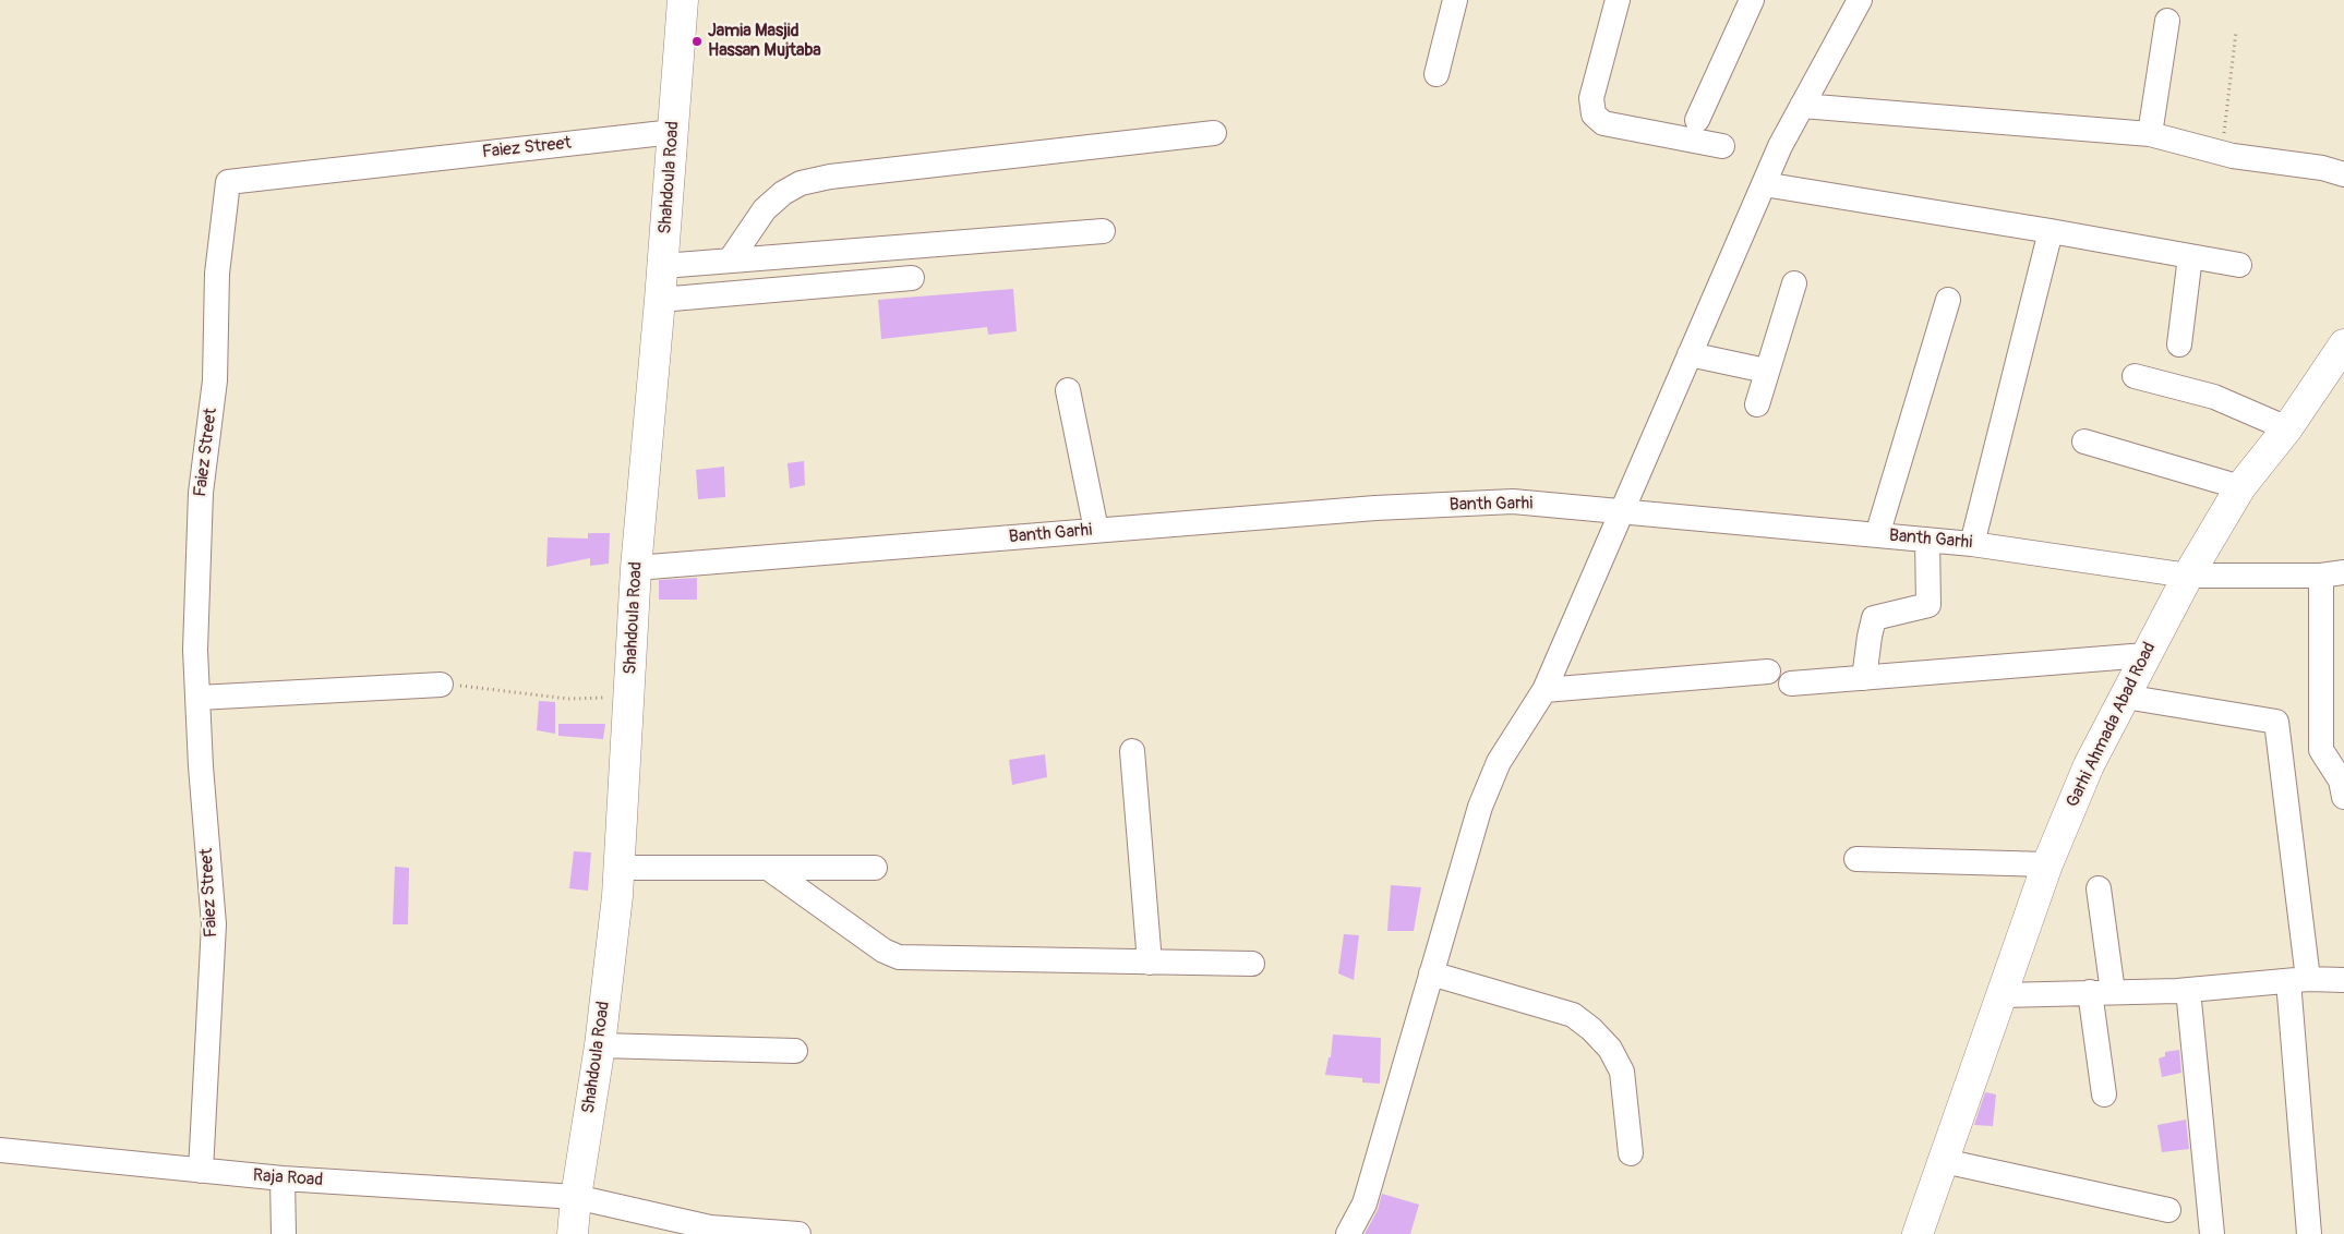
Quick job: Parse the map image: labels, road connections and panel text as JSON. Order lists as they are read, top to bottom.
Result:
{
  "streets": {
    "street": [
      "Faiez Street",
      "Shahdoula Road",
      "Banth Garhi",
      "Garhi Ahmada Abad Road",
      "Raja Road"
    ]
  },
  "crossings": [
    ["Faiez Street", "Shahdoula Road"],
    ["Faiez Street", "Raja Road"],
    ["Shahdoula Road", "Banth Garhi"],
    ["Shahdoula Road", "Raja Road"],
    ["Banth Garhi", "Garhi Ahmada Abad Road"]
  ],
  "places": ["Jamia Masjid Hassan Mujtaba"]
}
